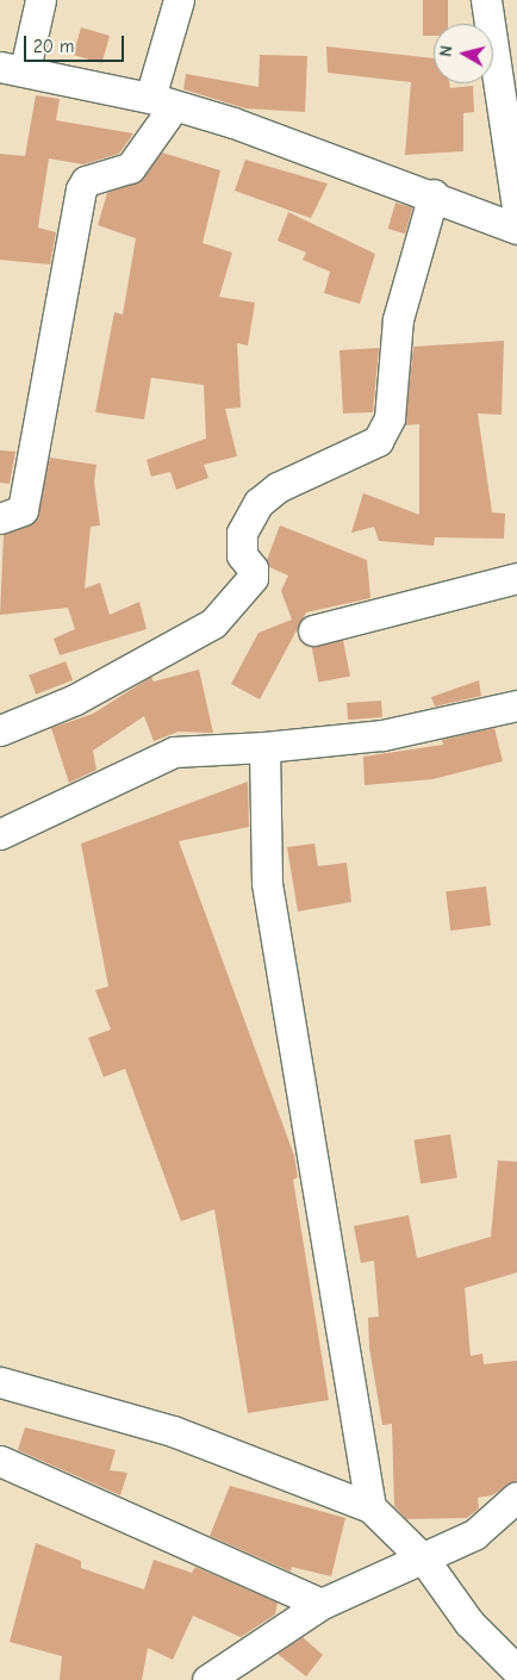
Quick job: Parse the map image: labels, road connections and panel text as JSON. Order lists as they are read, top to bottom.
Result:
{
  "scale_bar": "20 m",
  "north": "left"
}
